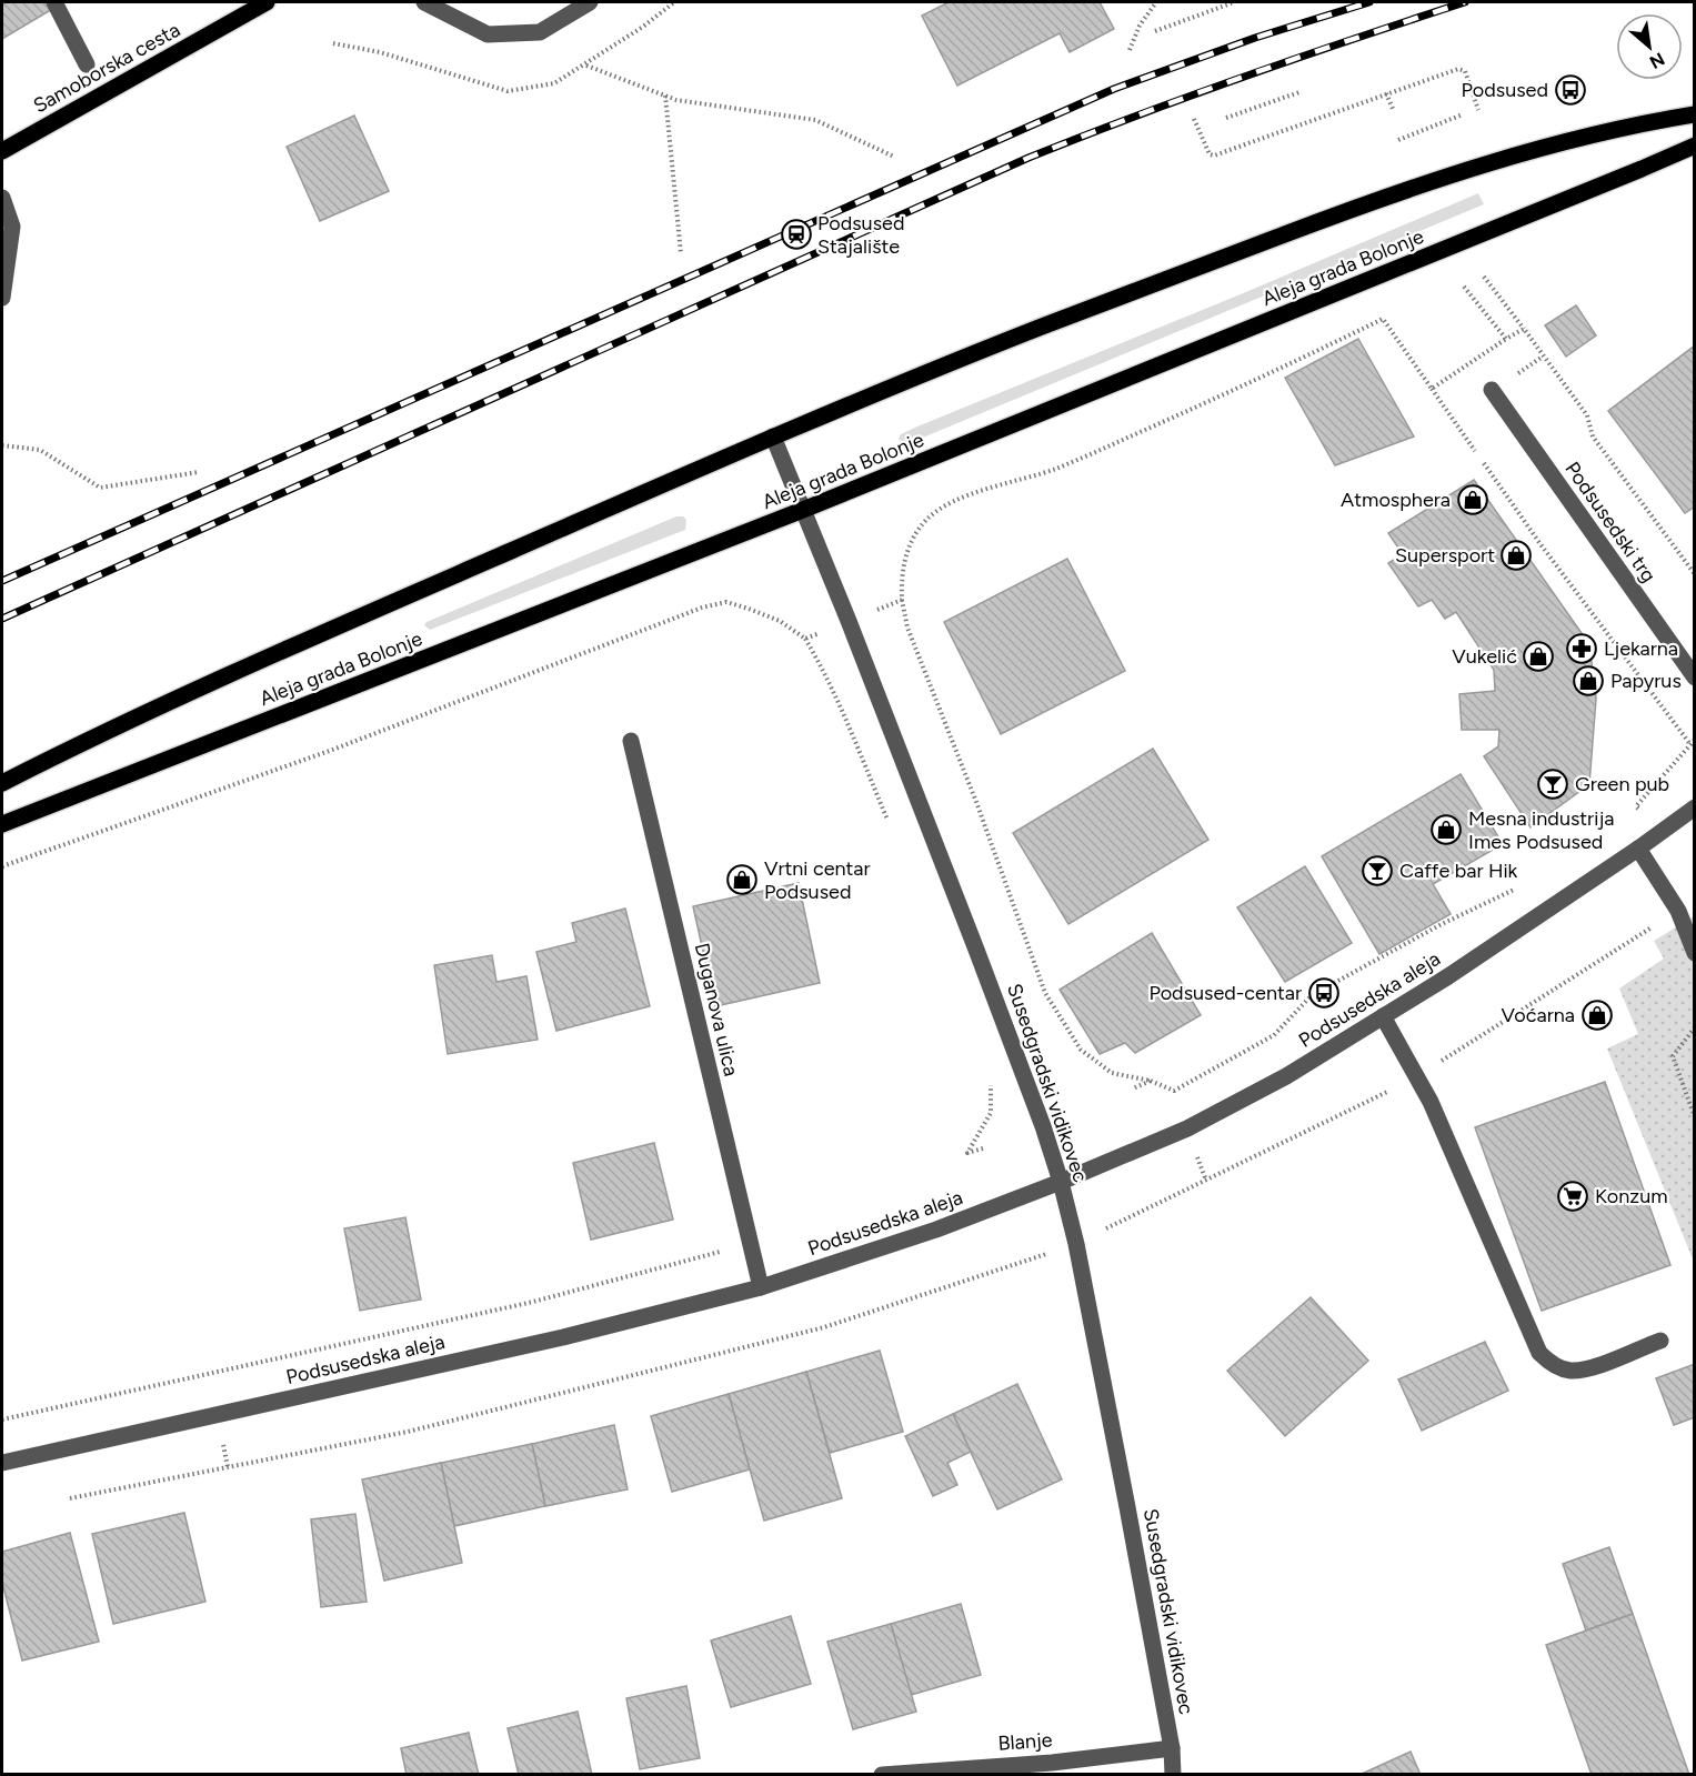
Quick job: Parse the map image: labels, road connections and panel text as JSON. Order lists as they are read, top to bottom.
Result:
{
  "streets": {
    "main road": ["Samoborska cesta", "Aleja grada Bolonje"],
    "street": [
      "Podsusedski trg",
      "Podsusedska aleja",
      "Duganova ulica",
      "Susedgradski vidikovec",
      "Blanje"
    ]
  },
  "crossings": [
    ["Aleja grada Bolonje", "Susedgradski vidikovec"],
    ["Podsusedska aleja", "Duganova ulica"],
    ["Podsusedska aleja", "Susedgradski vidikovec"],
    ["Susedgradski vidikovec", "Blanje"]
  ],
  "places": {
    "bus stop": ["Podsused", "Podsused-centar"],
    "station": ["Podsused Stajalište"],
    "shop": [
      "Atmosphera",
      "Supersport",
      "Vukelić",
      "Papyrus",
      "Mesna industrija Imes Podsused",
      "Vrtni centar Podsused",
      "Voćarna"
    ],
    "pharmacy": ["Ljekarna"],
    "bar": ["Green pub", "Caffe bar Hik"],
    "supermarket": ["Konzum"]
  },
  "north": "bottom right"
}
